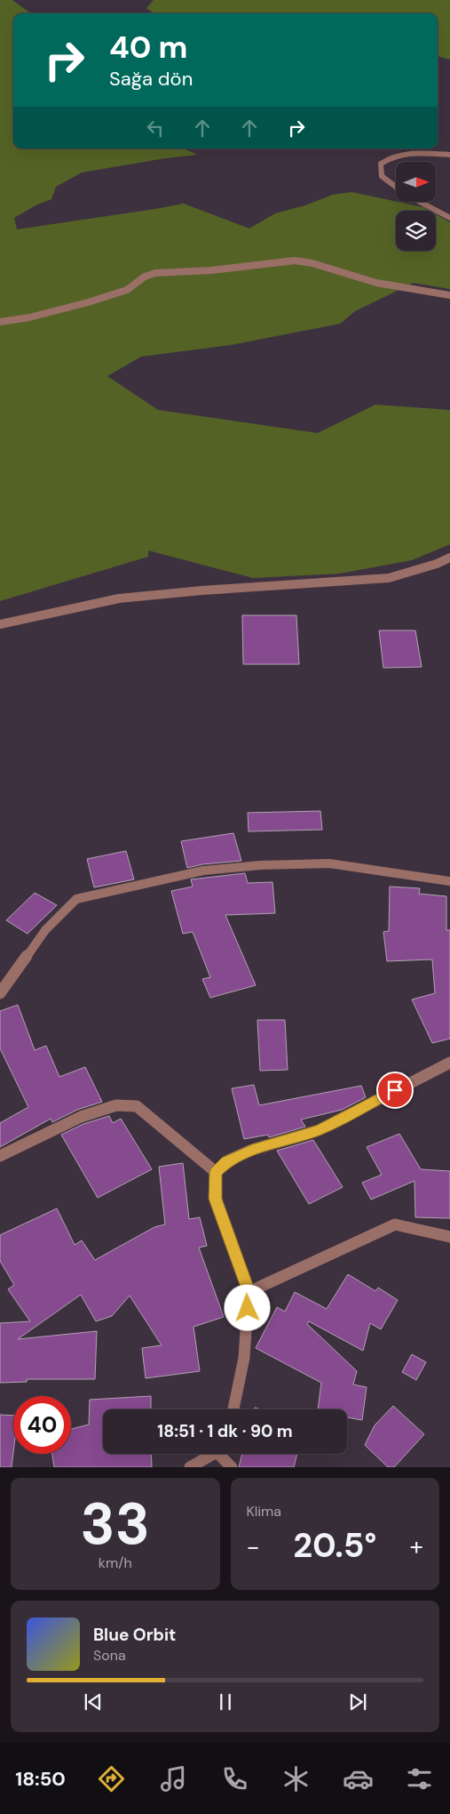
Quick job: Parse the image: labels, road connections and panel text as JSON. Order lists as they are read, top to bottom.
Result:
{
  "north": "right",
  "page": {
    "turn": ["40 m", "Sağa dön"],
    "limit": "40",
    "trip": "18:51 · 1 dk · 90 m",
    "tile": [
      ["33", "km/h"],
      "Klima"
    ],
    "heat": ["−", "20.5°", "+"],
    "song": ["Blue Orbit", "Sona"],
    "tabs": "18:50"
  }
}
